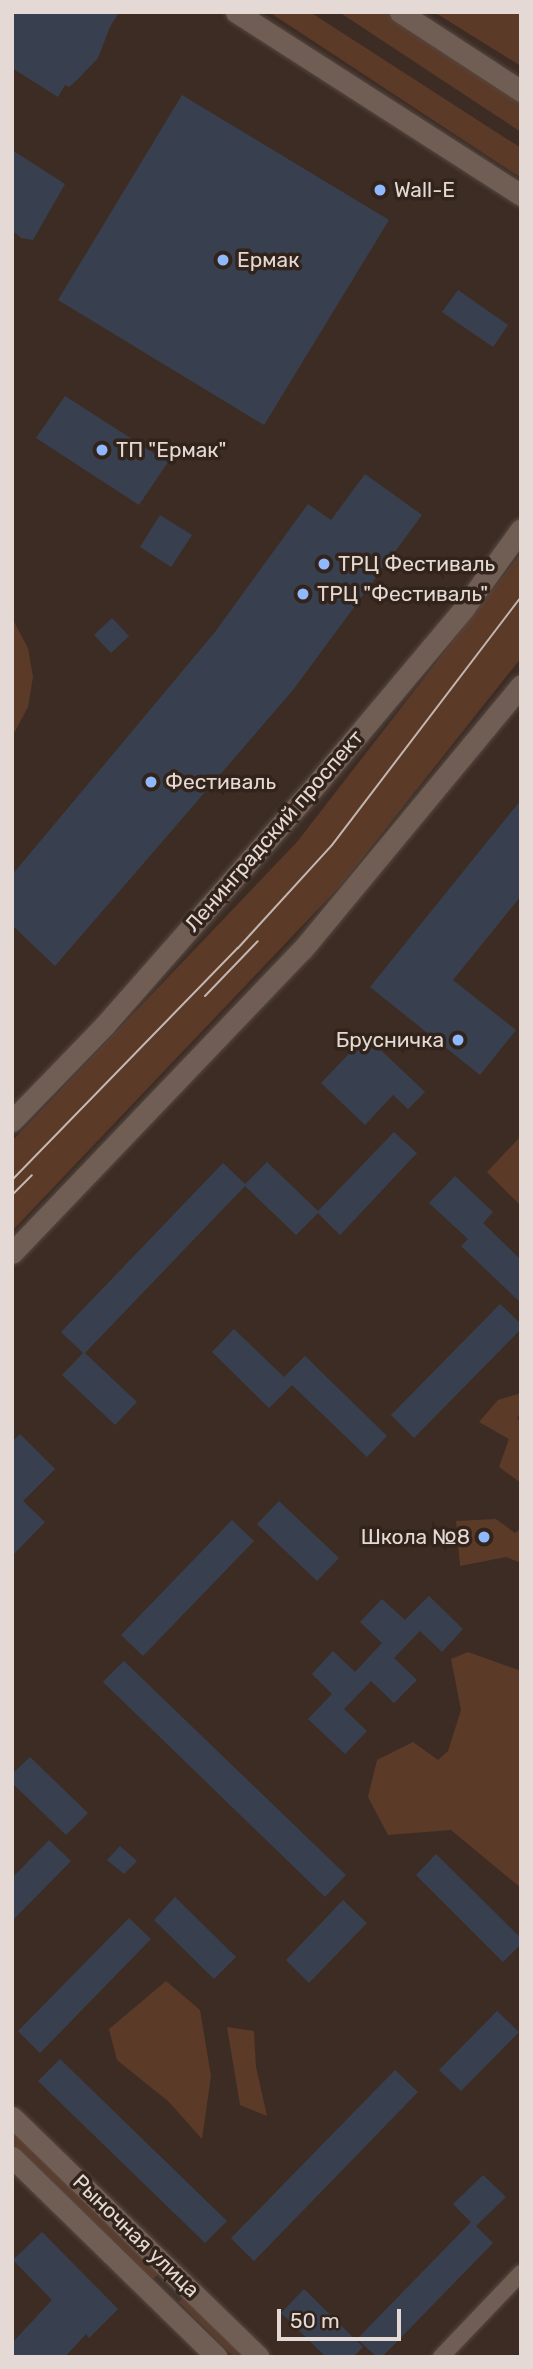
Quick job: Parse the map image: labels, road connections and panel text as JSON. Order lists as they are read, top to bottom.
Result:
{
  "streets": {
    "main road": ["Ленинградский проспект", "Рыночная улица"]
  },
  "places": [
    "Wall-E",
    "Ермак",
    "ТП \"Ермак\"",
    "ТРЦ Фестиваль",
    "ТРЦ \"Фестиваль\"",
    "Фестиваль",
    "Брусничка",
    "Школа №8"
  ],
  "scale_bar": "50 m"
}
